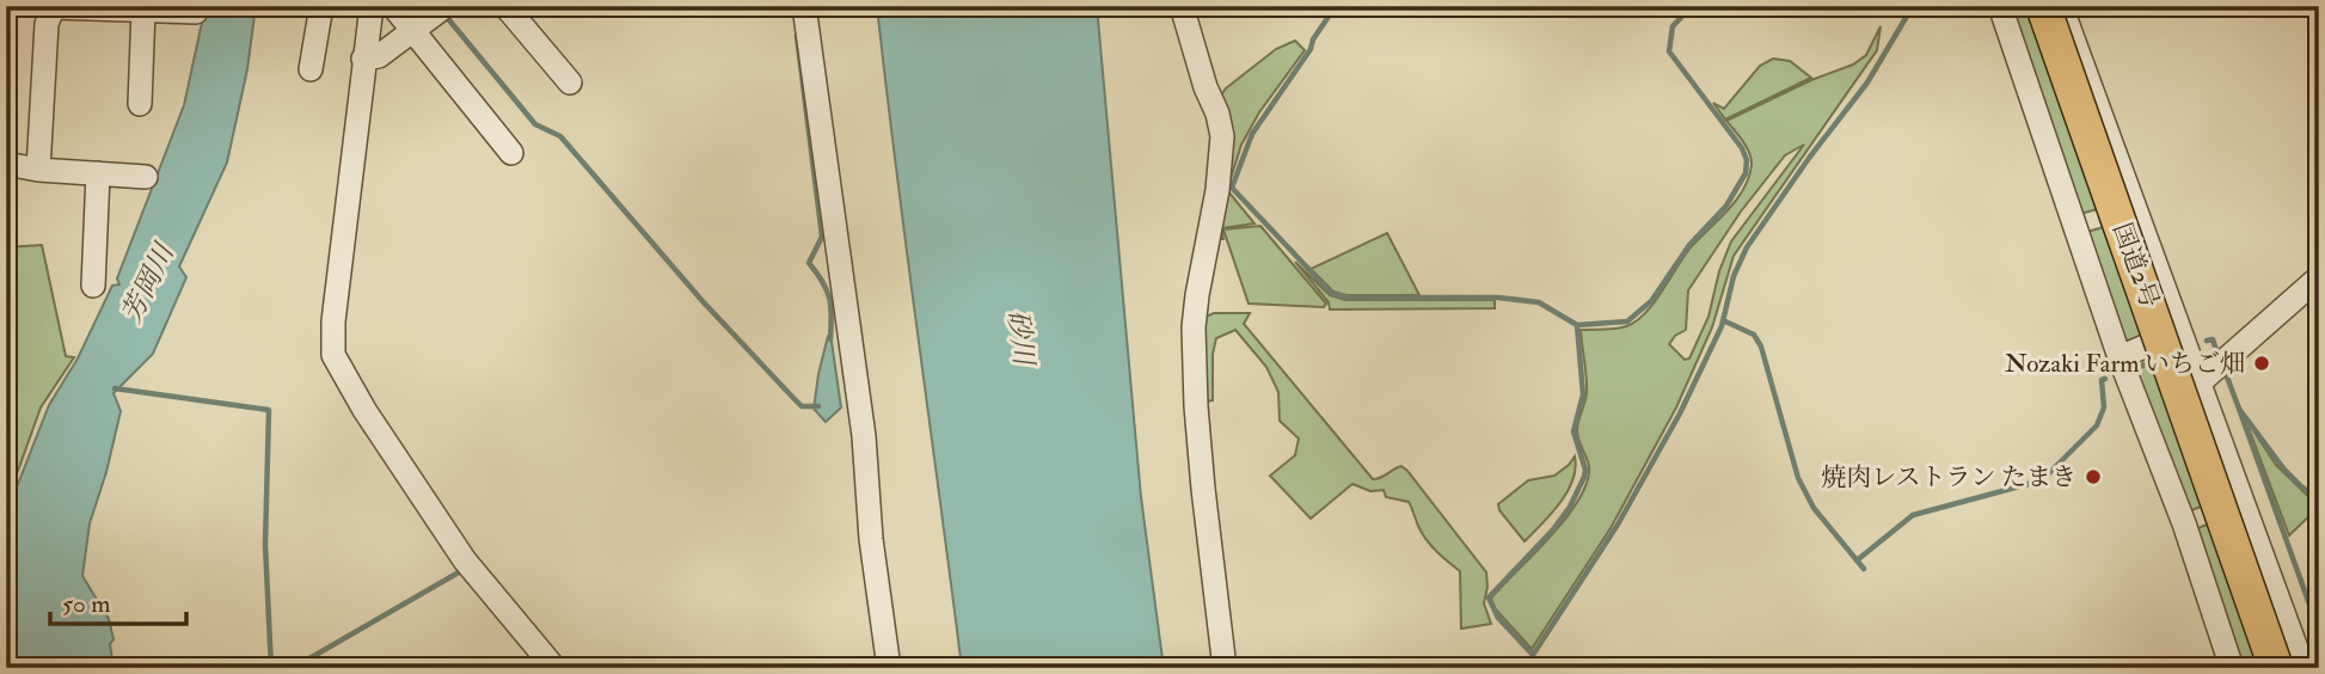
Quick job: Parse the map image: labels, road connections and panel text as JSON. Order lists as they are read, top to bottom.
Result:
{
  "streets": {
    "highway": ["国道2号"]
  },
  "water": ["芳岡川", "砂川"],
  "places": ["Nozaki Farm いちご畑", "焼肉レストラン たまき"],
  "scale_bar": "50 m"
}
